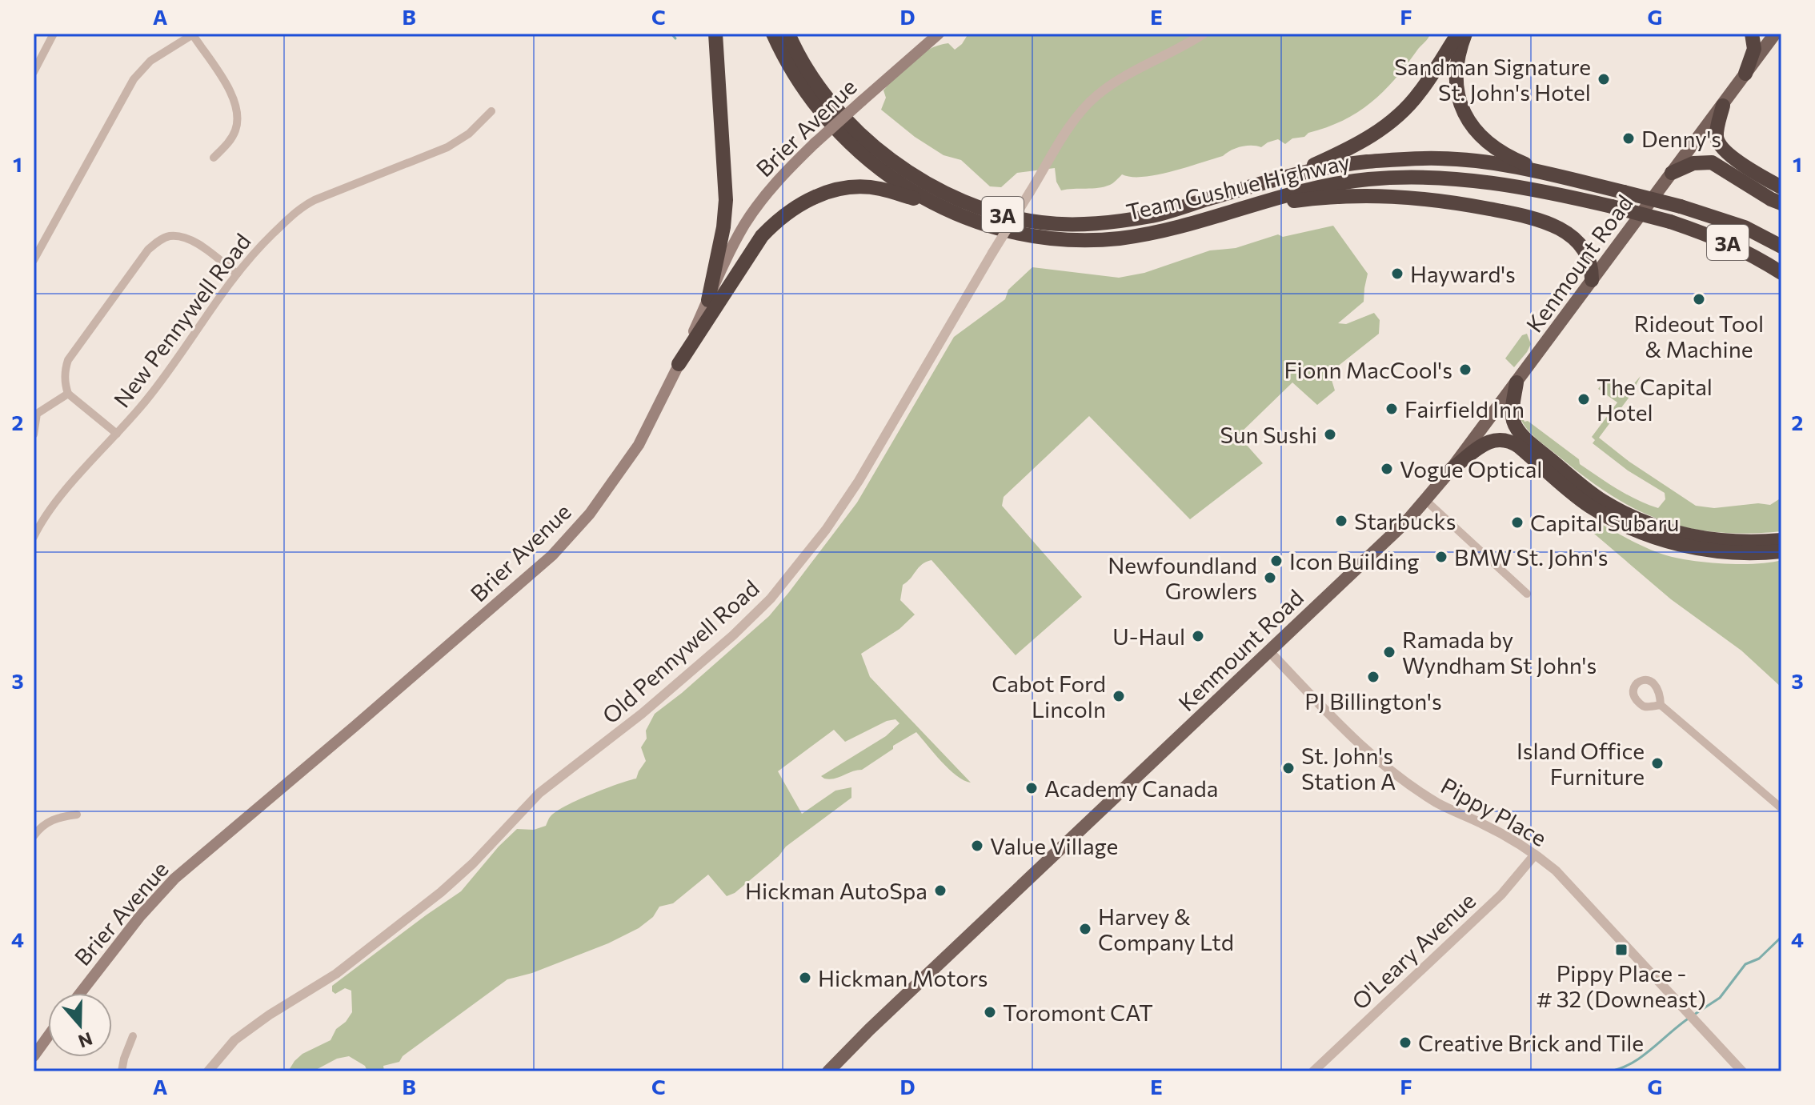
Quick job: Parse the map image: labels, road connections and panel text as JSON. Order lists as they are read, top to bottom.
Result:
{
  "streets": {
    "highway": ["Team Gushue Highway", "3A"],
    "main road": ["Brier Avenue", "Kenmount Road"],
    "street": [
      "New Pennywell Road",
      "Old Pennywell Road",
      "Pippy Place",
      "O'Leary Avenue"
    ]
  },
  "crossings": [
    ["Kenmount Road", "Pippy Place"],
    ["Pippy Place", "O'Leary Avenue"]
  ],
  "places": {
    "other": [
      "Sandman Signature St. John's Hotel",
      "Denny's",
      "Hayward's",
      "Rideout Tool & Machine",
      "Fionn MacCool's",
      "The Capital Hotel",
      "Fairfield Inn",
      "Sun Sushi",
      "Vogue Optical",
      "Starbucks",
      "Capital Subaru",
      "BMW St. John's",
      "Icon Building",
      "Newfoundland Growlers",
      "U-Haul",
      "Ramada by Wyndham St John's",
      "PJ Billington's",
      "Cabot Ford Lincoln",
      "Island Office Furniture",
      "St. John's Station A",
      "Academy Canada",
      "Value Village",
      "Hickman AutoSpa",
      "Harvey & Company Ltd",
      "Hickman Motors",
      "Toromont CAT",
      "Creative Brick and Tile"
    ],
    "transit": ["Pippy Place - # 32 (Downeast)"]
  },
  "north": "bottom",
  "grid": {
    "columns": [
      "A",
      "B",
      "C",
      "D",
      "E",
      "F",
      "G"
    ],
    "rows": [
      "1",
      "2",
      "3",
      "4"
    ]
  }
}
